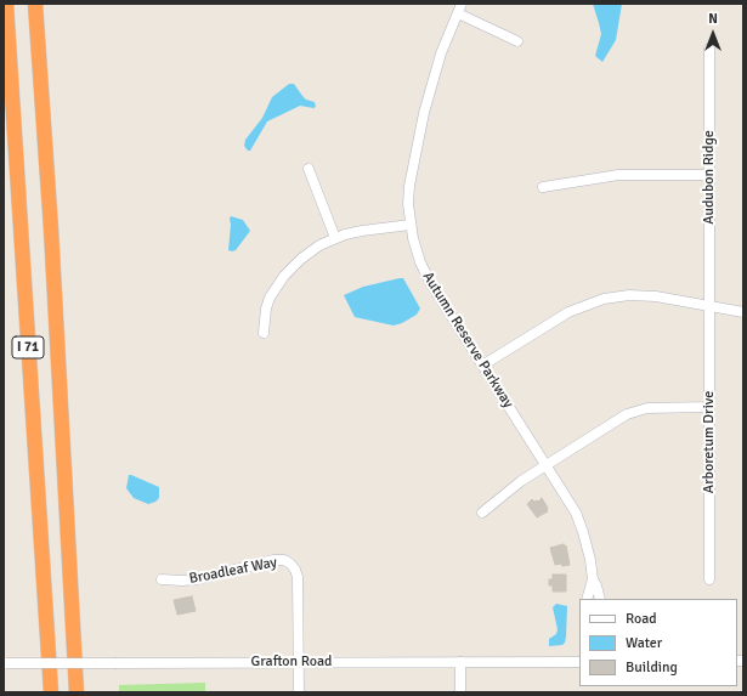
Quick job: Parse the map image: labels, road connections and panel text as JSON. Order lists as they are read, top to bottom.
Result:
{
  "streets": {
    "highway": ["I 71"],
    "street": [
      "Audubon Ridge",
      "Autumn Reserve Parkway",
      "Arboretum Drive",
      "Broadleaf Way",
      "Grafton Road"
    ]
  },
  "crossings": [
    ["Audubon Ridge", "Arboretum Drive"],
    ["Broadleaf Way", "Grafton Road"]
  ],
  "legend": ["Road", "Water", "Building"],
  "north": "top"
}
